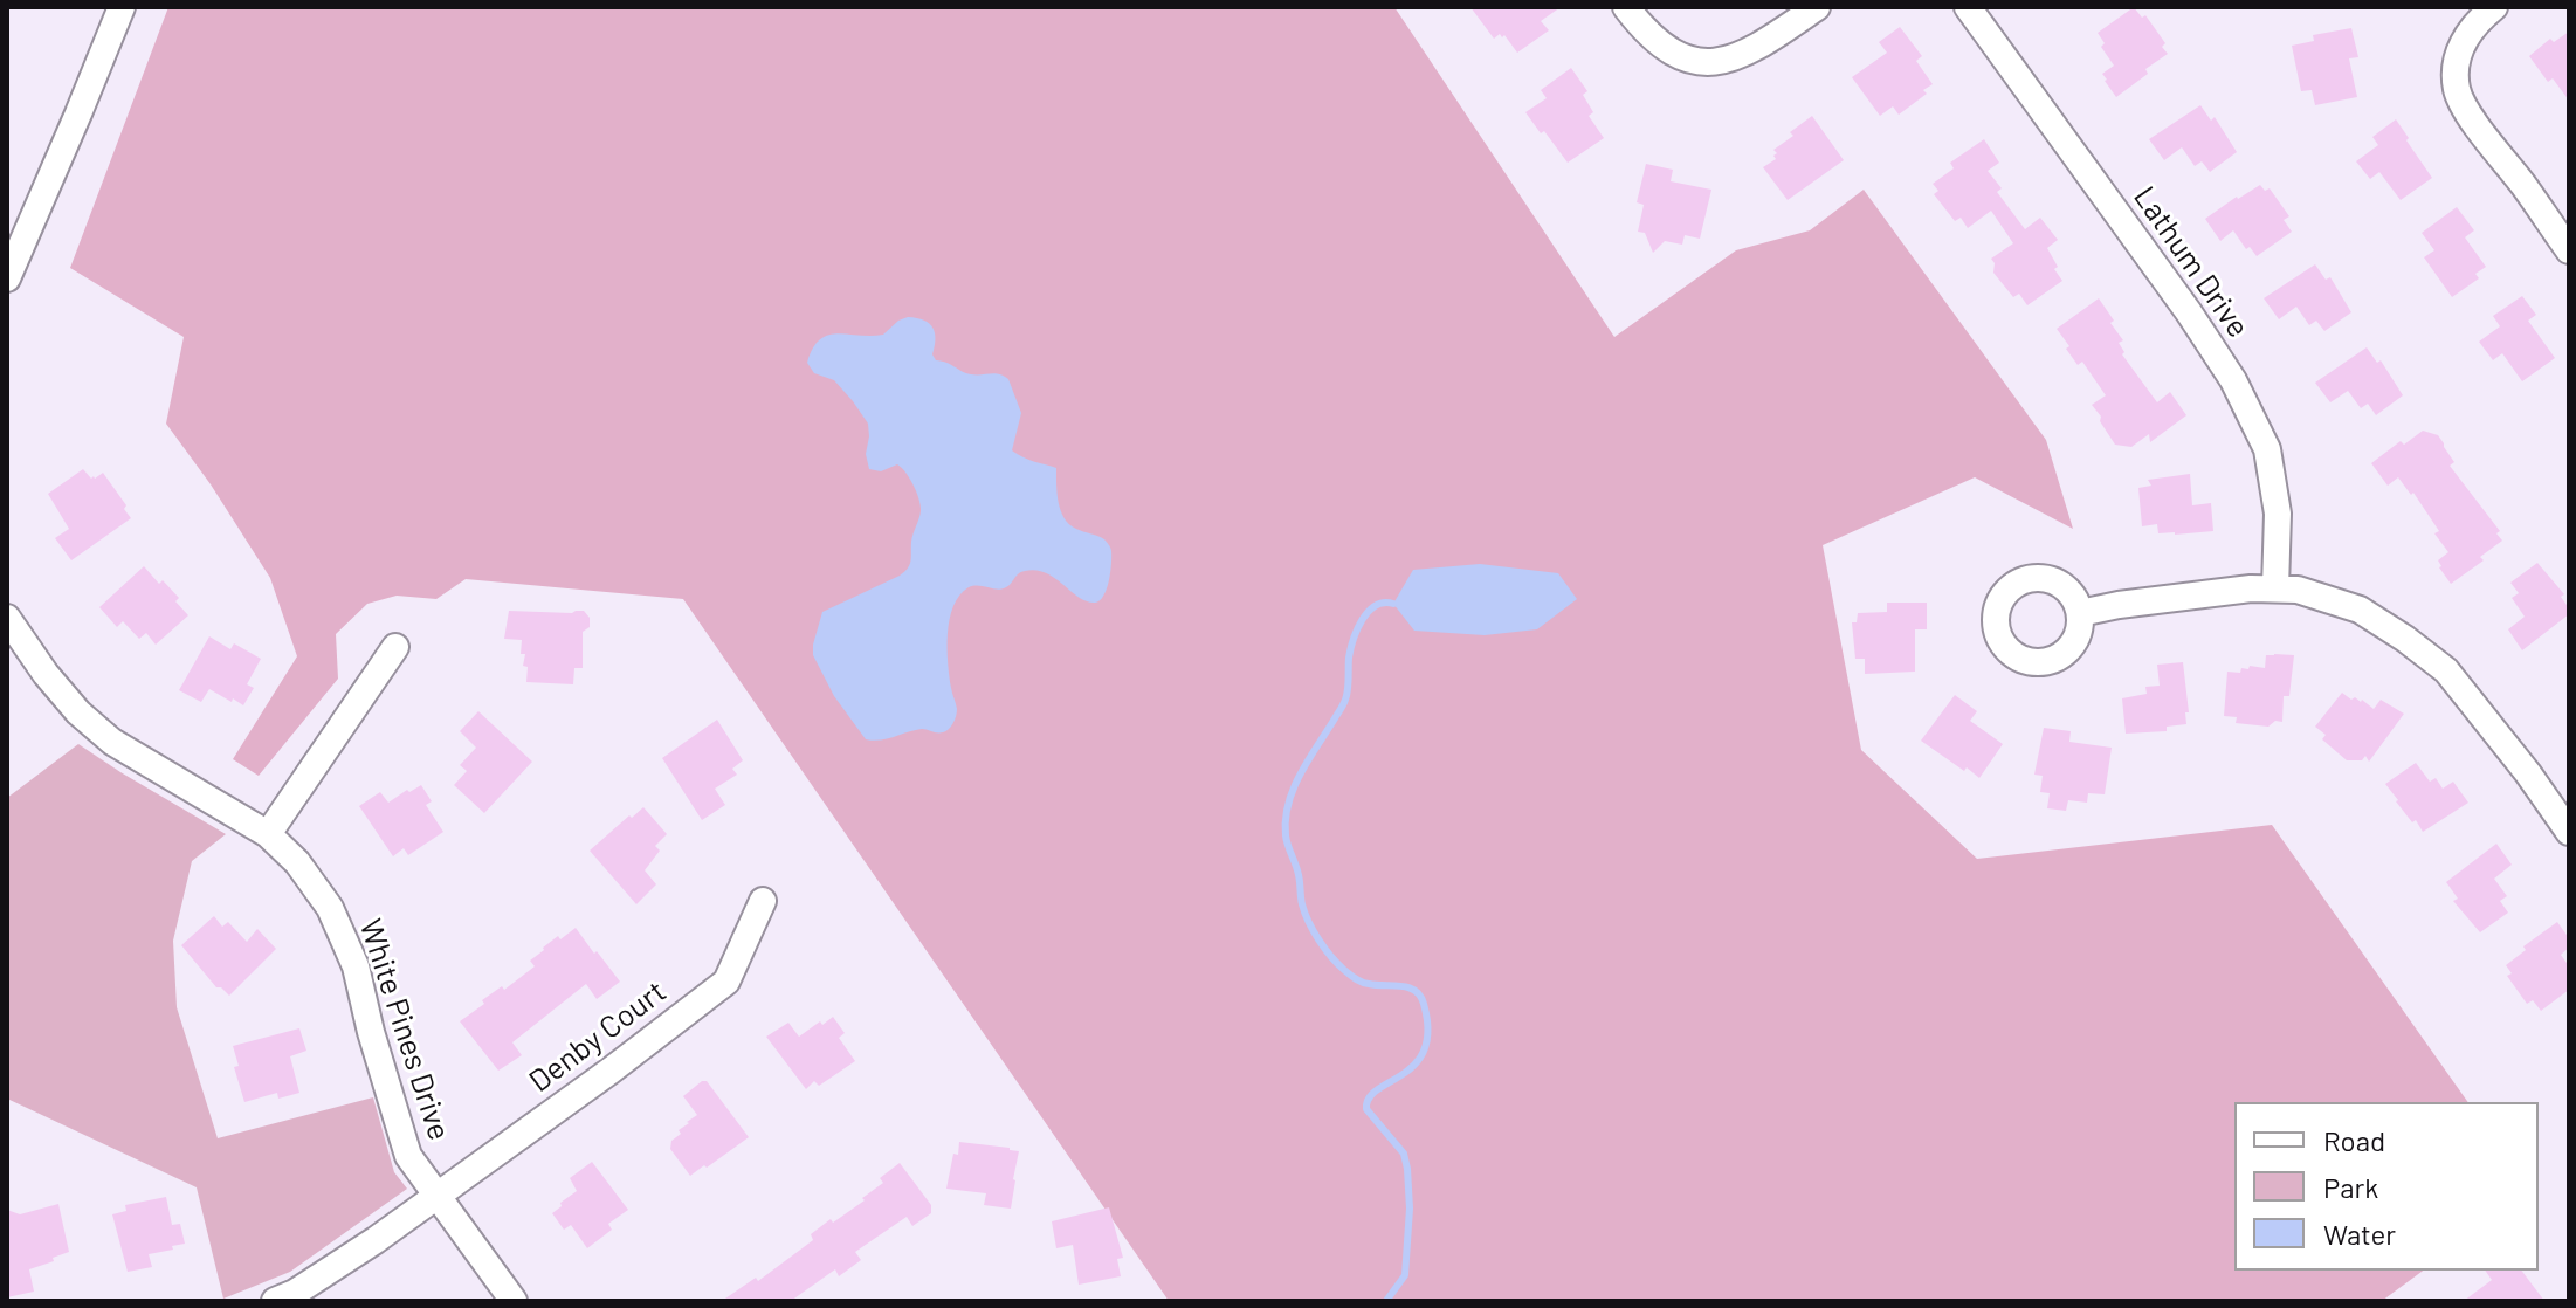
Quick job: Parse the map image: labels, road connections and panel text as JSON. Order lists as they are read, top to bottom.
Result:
{
  "streets": {
    "street": ["Lathum Drive", "White Pines Drive", "Denby Court"]
  },
  "crossings": [
    ["White Pines Drive", "Denby Court"]
  ],
  "legend": ["Road", "Park", "Water"]
}
